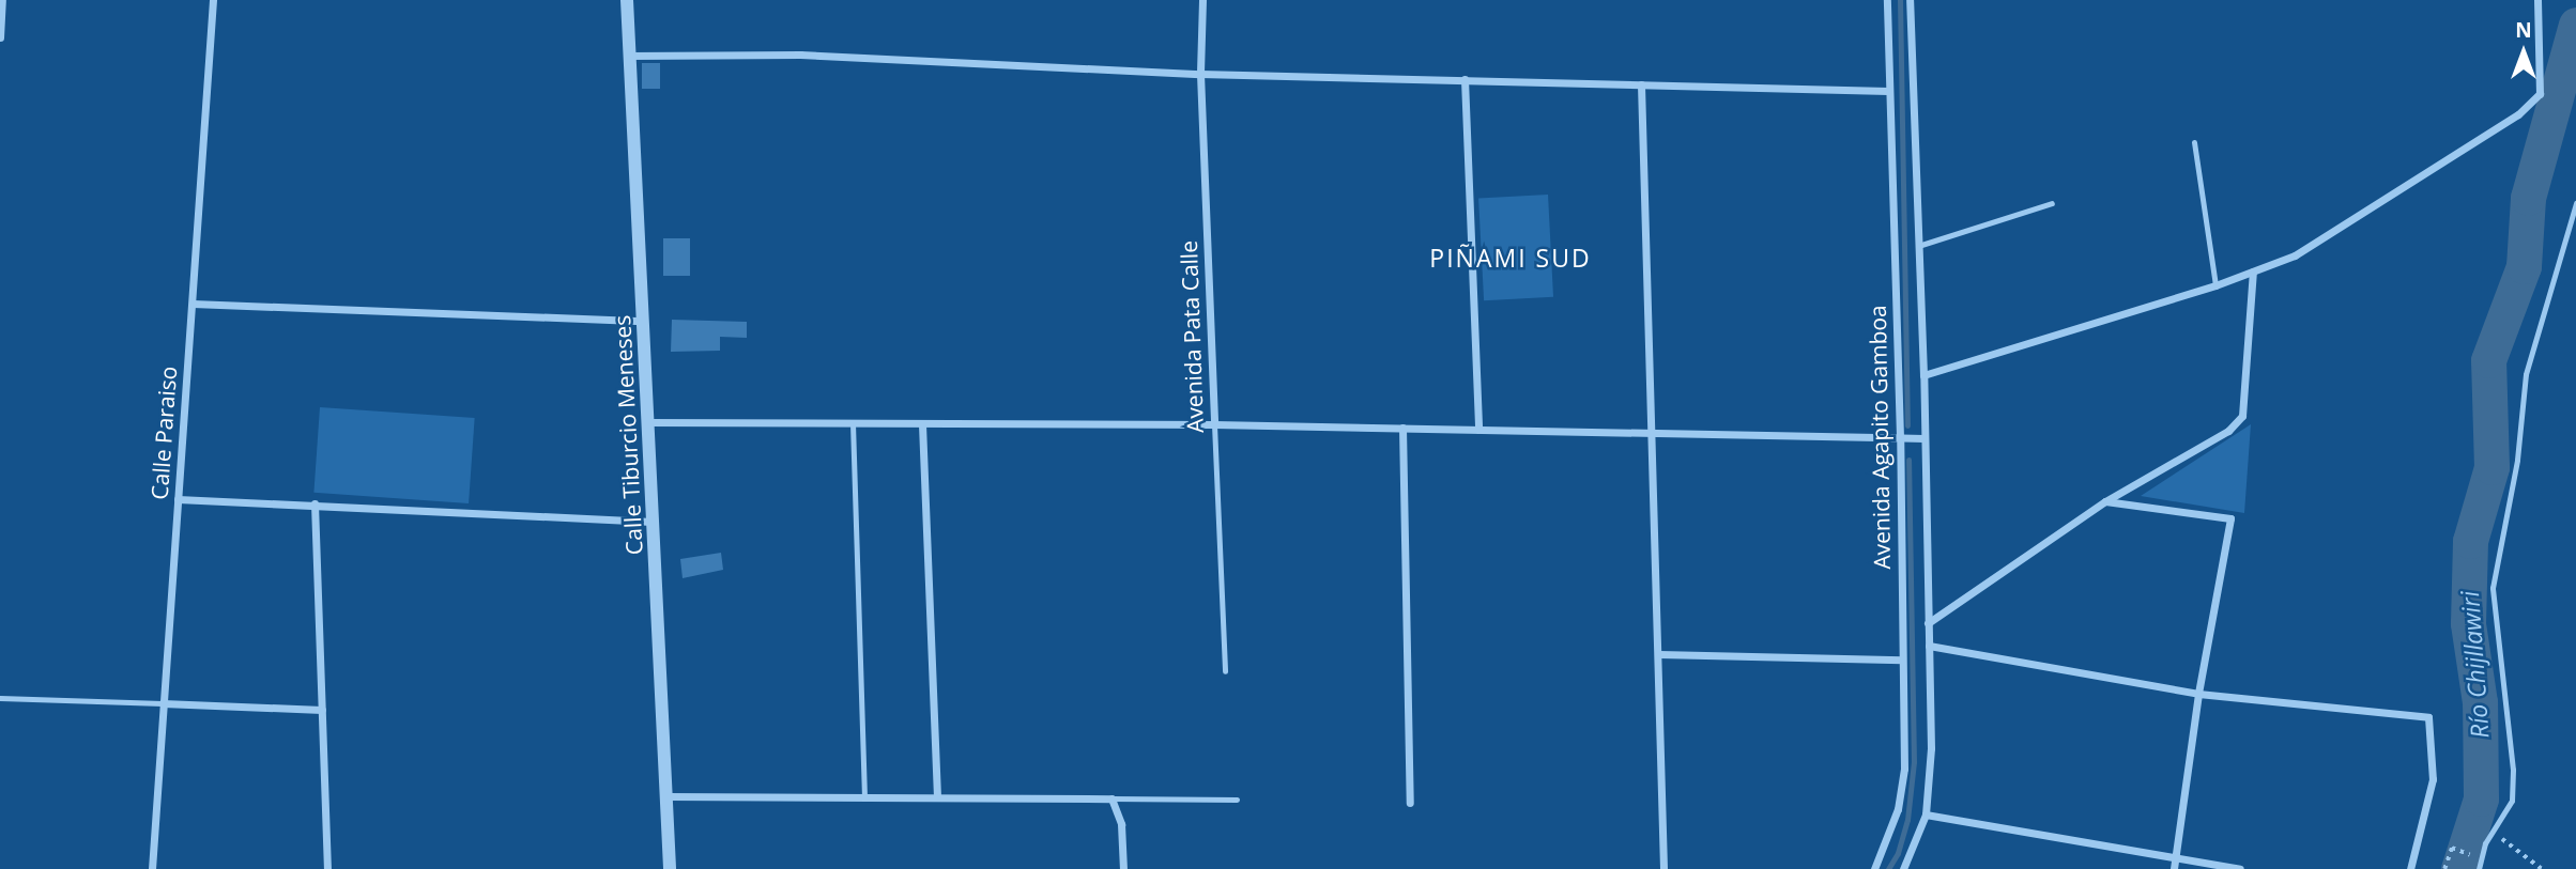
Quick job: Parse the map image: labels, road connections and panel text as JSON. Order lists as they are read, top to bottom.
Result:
{
  "streets": {
    "street": [
      "Avenida Pata Calle",
      "Calle Paraiso",
      "Calle Tiburcio Meneses",
      "Avenida Agapito Gamboa"
    ]
  },
  "districts": ["PIÑAMI SUD"],
  "water": ["Río Chijllawiri"],
  "north": "top"
}
